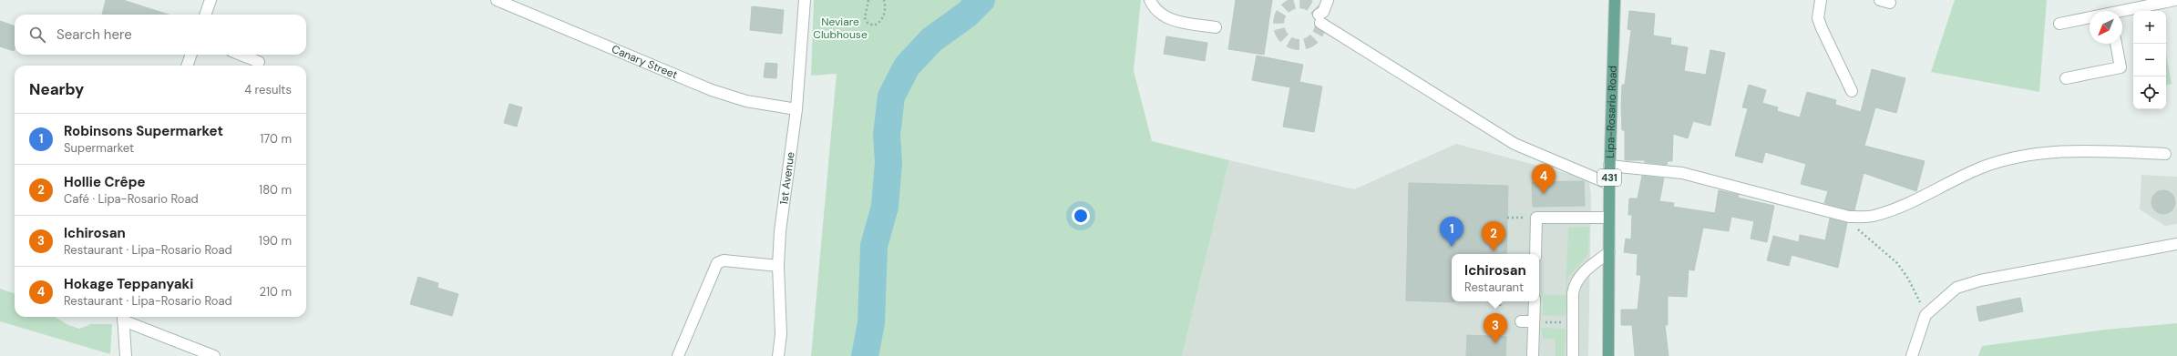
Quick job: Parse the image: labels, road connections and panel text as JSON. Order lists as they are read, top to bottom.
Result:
{
  "streets": {
    "main road": ["Lipa-Rosario Road", "431"],
    "street": ["Canary Street", "1st Avenue"]
  },
  "crossings": [
    ["Canary Street", "1st Avenue"]
  ],
  "parks": ["Neviare Clubhouse"],
  "north": "bottom left",
  "page": {
    "map_buttons": ["+", "−"],
    "search": "Search here",
    "heading": ["Nearby", "4 results"],
    "list": [
      {
        "mark": "1",
        "name": "Robinsons Supermarket",
        "note": "Supermarket",
        "value": "170 m"
      },
      {
        "mark": "2",
        "name": "Hollie Crêpe",
        "note": "Café · Lipa-Rosario Road",
        "value": "180 m"
      },
      {
        "mark": "3",
        "name": "Ichirosan",
        "note": "Restaurant · Lipa-Rosario Road",
        "value": "190 m"
      },
      {
        "mark": "4",
        "name": "Hokage Teppanyaki",
        "note": "Restaurant · Lipa-Rosario Road",
        "value": "210 m"
      }
    ],
    "pins": [
      "4",
      "1",
      "2",
      "3"
    ],
    "popup": ["Ichirosan", "Restaurant"]
  }
}
